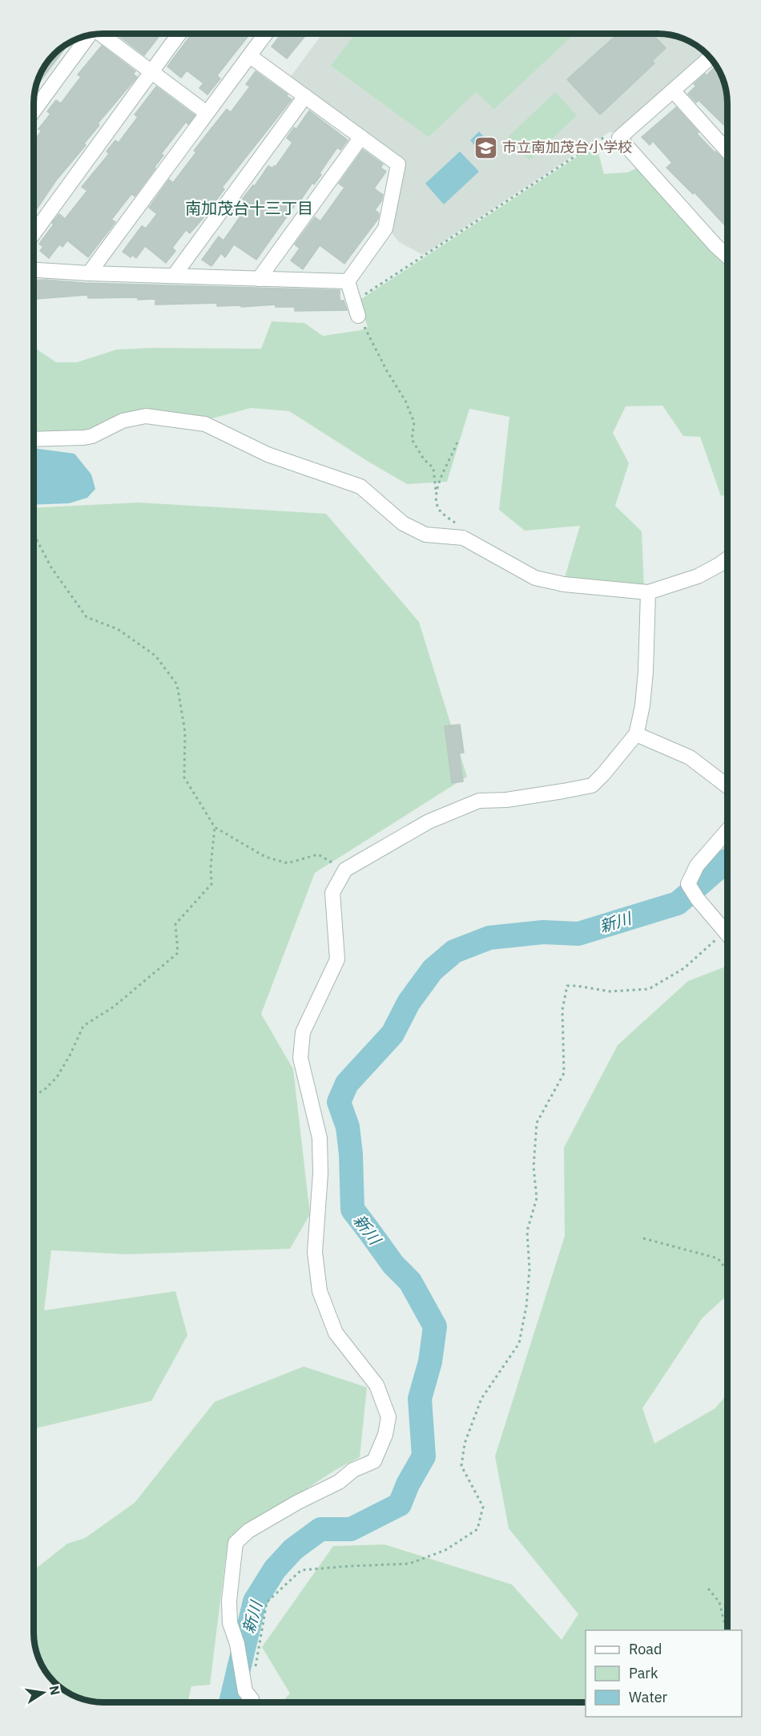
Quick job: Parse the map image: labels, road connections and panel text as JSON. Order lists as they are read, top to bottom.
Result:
{
  "districts": ["南加茂台十三丁目"],
  "water": ["新川"],
  "places": {
    "school or university": ["市立南加茂台小学校"]
  },
  "legend": ["Road", "Park", "Water"],
  "north": "right"
}
